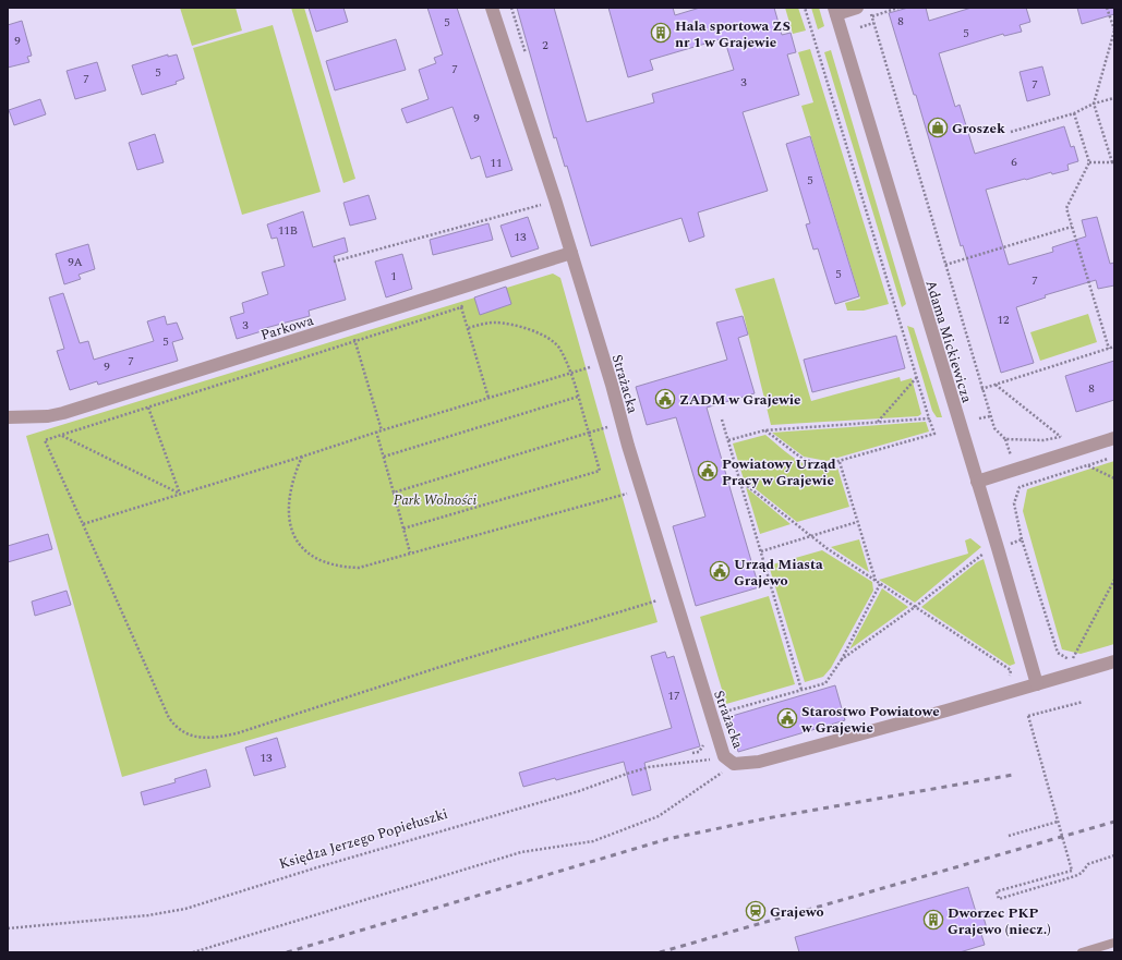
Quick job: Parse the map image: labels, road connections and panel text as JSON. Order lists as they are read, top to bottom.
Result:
{
  "streets": {
    "street": ["Parkowa", "Adama Mickiewicza", "Strażacka"],
    "path": ["Księdza Jerzego Popiełuszki"]
  },
  "crossings": [
    ["Parkowa", "Strażacka"],
    ["Strażacka", "Księdza Jerzego Popiełuszki"]
  ],
  "parks": ["Park Wolności"],
  "places": {
    "building": ["Hala sportowa ZS nr 1 w Grajewie", "Dworzec PKP Grajewo (niecz.)"],
    "shop": ["Groszek"],
    "public building": [
      "ZADM w Grajewie",
      "Powiatowy Urząd Pracy w Grajewie",
      "Urząd Miasta Grajewo",
      "Starostwo Powiatowe w Grajewie"
    ],
    "station": ["Grajewo"]
  },
  "house_numbers": [
    "8",
    "5",
    "5",
    "9",
    "2",
    "7",
    "5",
    "7",
    "3",
    "7",
    "9",
    "6",
    "11",
    "5",
    "11B",
    "13",
    "9A",
    "5",
    "1",
    "7",
    "12",
    "3",
    "5",
    "7",
    "9",
    "8",
    "17",
    "13"
  ]
}
